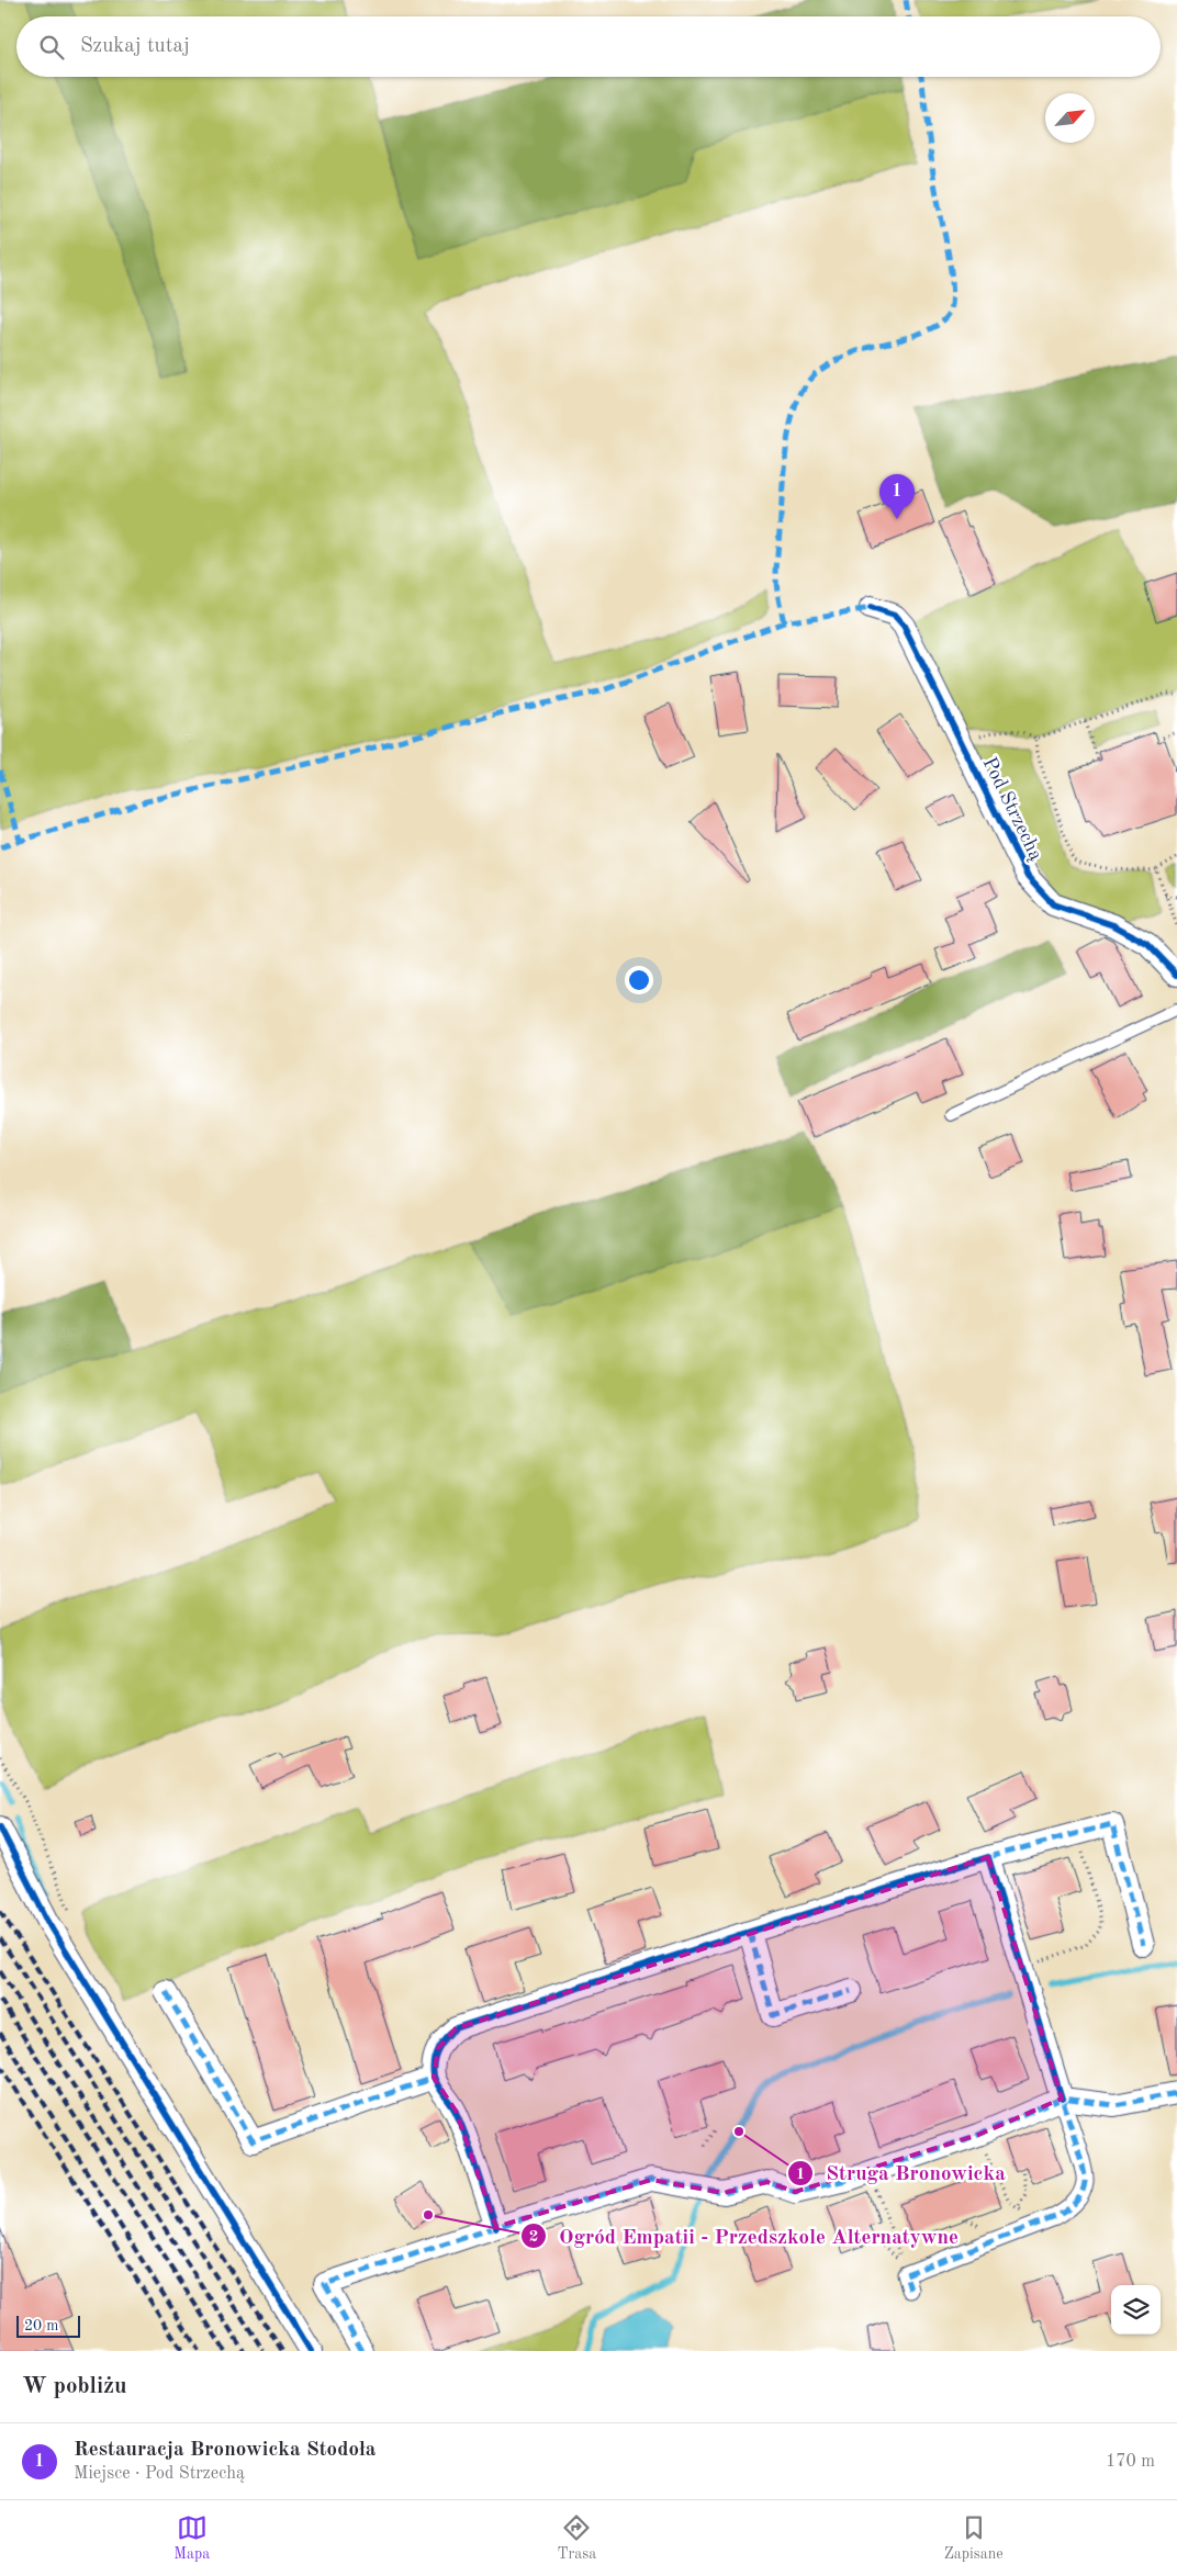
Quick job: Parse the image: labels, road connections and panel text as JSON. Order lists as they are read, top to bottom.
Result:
{
  "streets": {
    "street": ["Pod Strzechą"]
  },
  "places": ["Struga Bronowicka", "Ogród Empatii - Przedszkole Alternatywne"],
  "scale_bar": "20 m",
  "north": "top right",
  "page": {
    "search": "Szukaj tutaj",
    "pins": "1",
    "scale": "20 m",
    "heading": "W pobliżu",
    "list": [
      {
        "mark": "1",
        "name": "Restauracja Bronowicka Stodoła",
        "note": "Miejsce · Pod Strzechą",
        "value": "170 m"
      }
    ],
    "nav": ["Mapa", "Trasa", "Zapisane"]
  }
}
